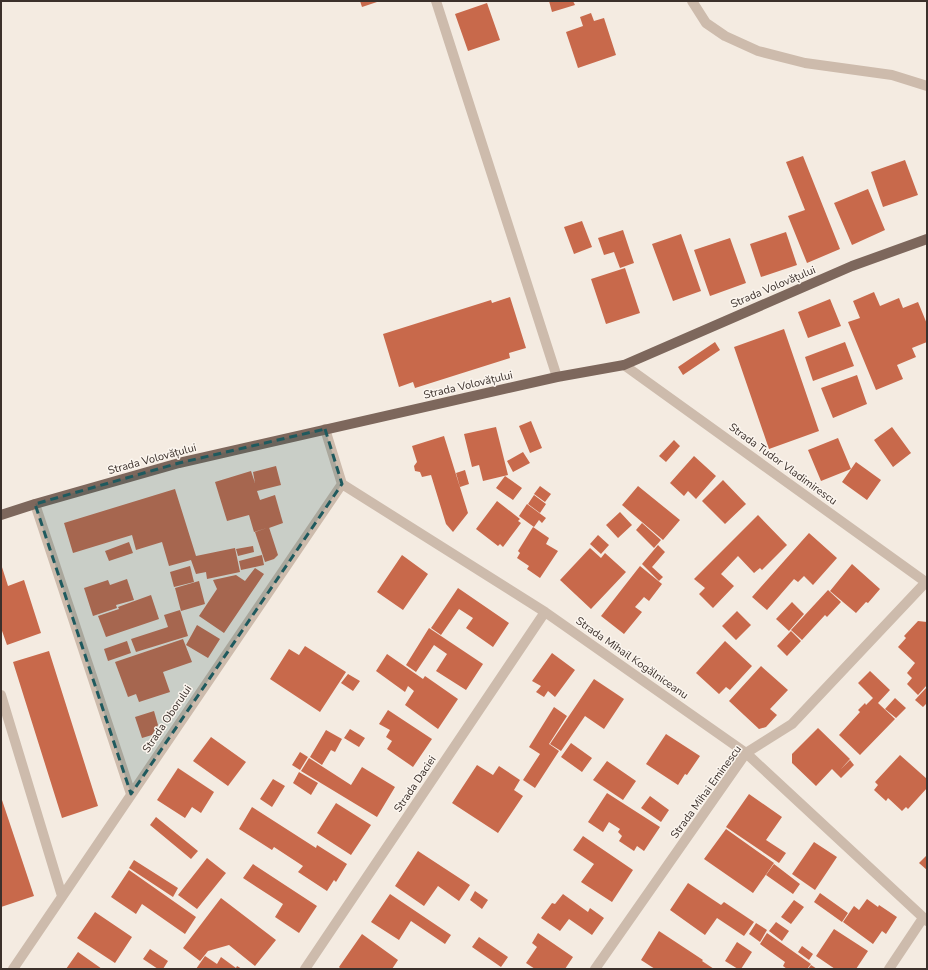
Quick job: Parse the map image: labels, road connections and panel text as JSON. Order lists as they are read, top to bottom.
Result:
{
  "streets": {
    "main road": ["Strada Volovățului"],
    "street": [
      "Strada Tudor Vladimirescu",
      "Strada Mihail Kogălniceanu",
      "Strada Oborului",
      "Strada Daciei",
      "Strada Mihai Eminescu"
    ]
  },
  "crossings": [
    ["Strada Volovățului", "Strada Tudor Vladimirescu"],
    ["Strada Tudor Vladimirescu", "Strada Mihai Eminescu"],
    ["Strada Mihail Kogălniceanu", "Strada Oborului"],
    ["Strada Mihail Kogălniceanu", "Strada Daciei"],
    ["Strada Mihail Kogălniceanu", "Strada Mihai Eminescu"]
  ]
}
